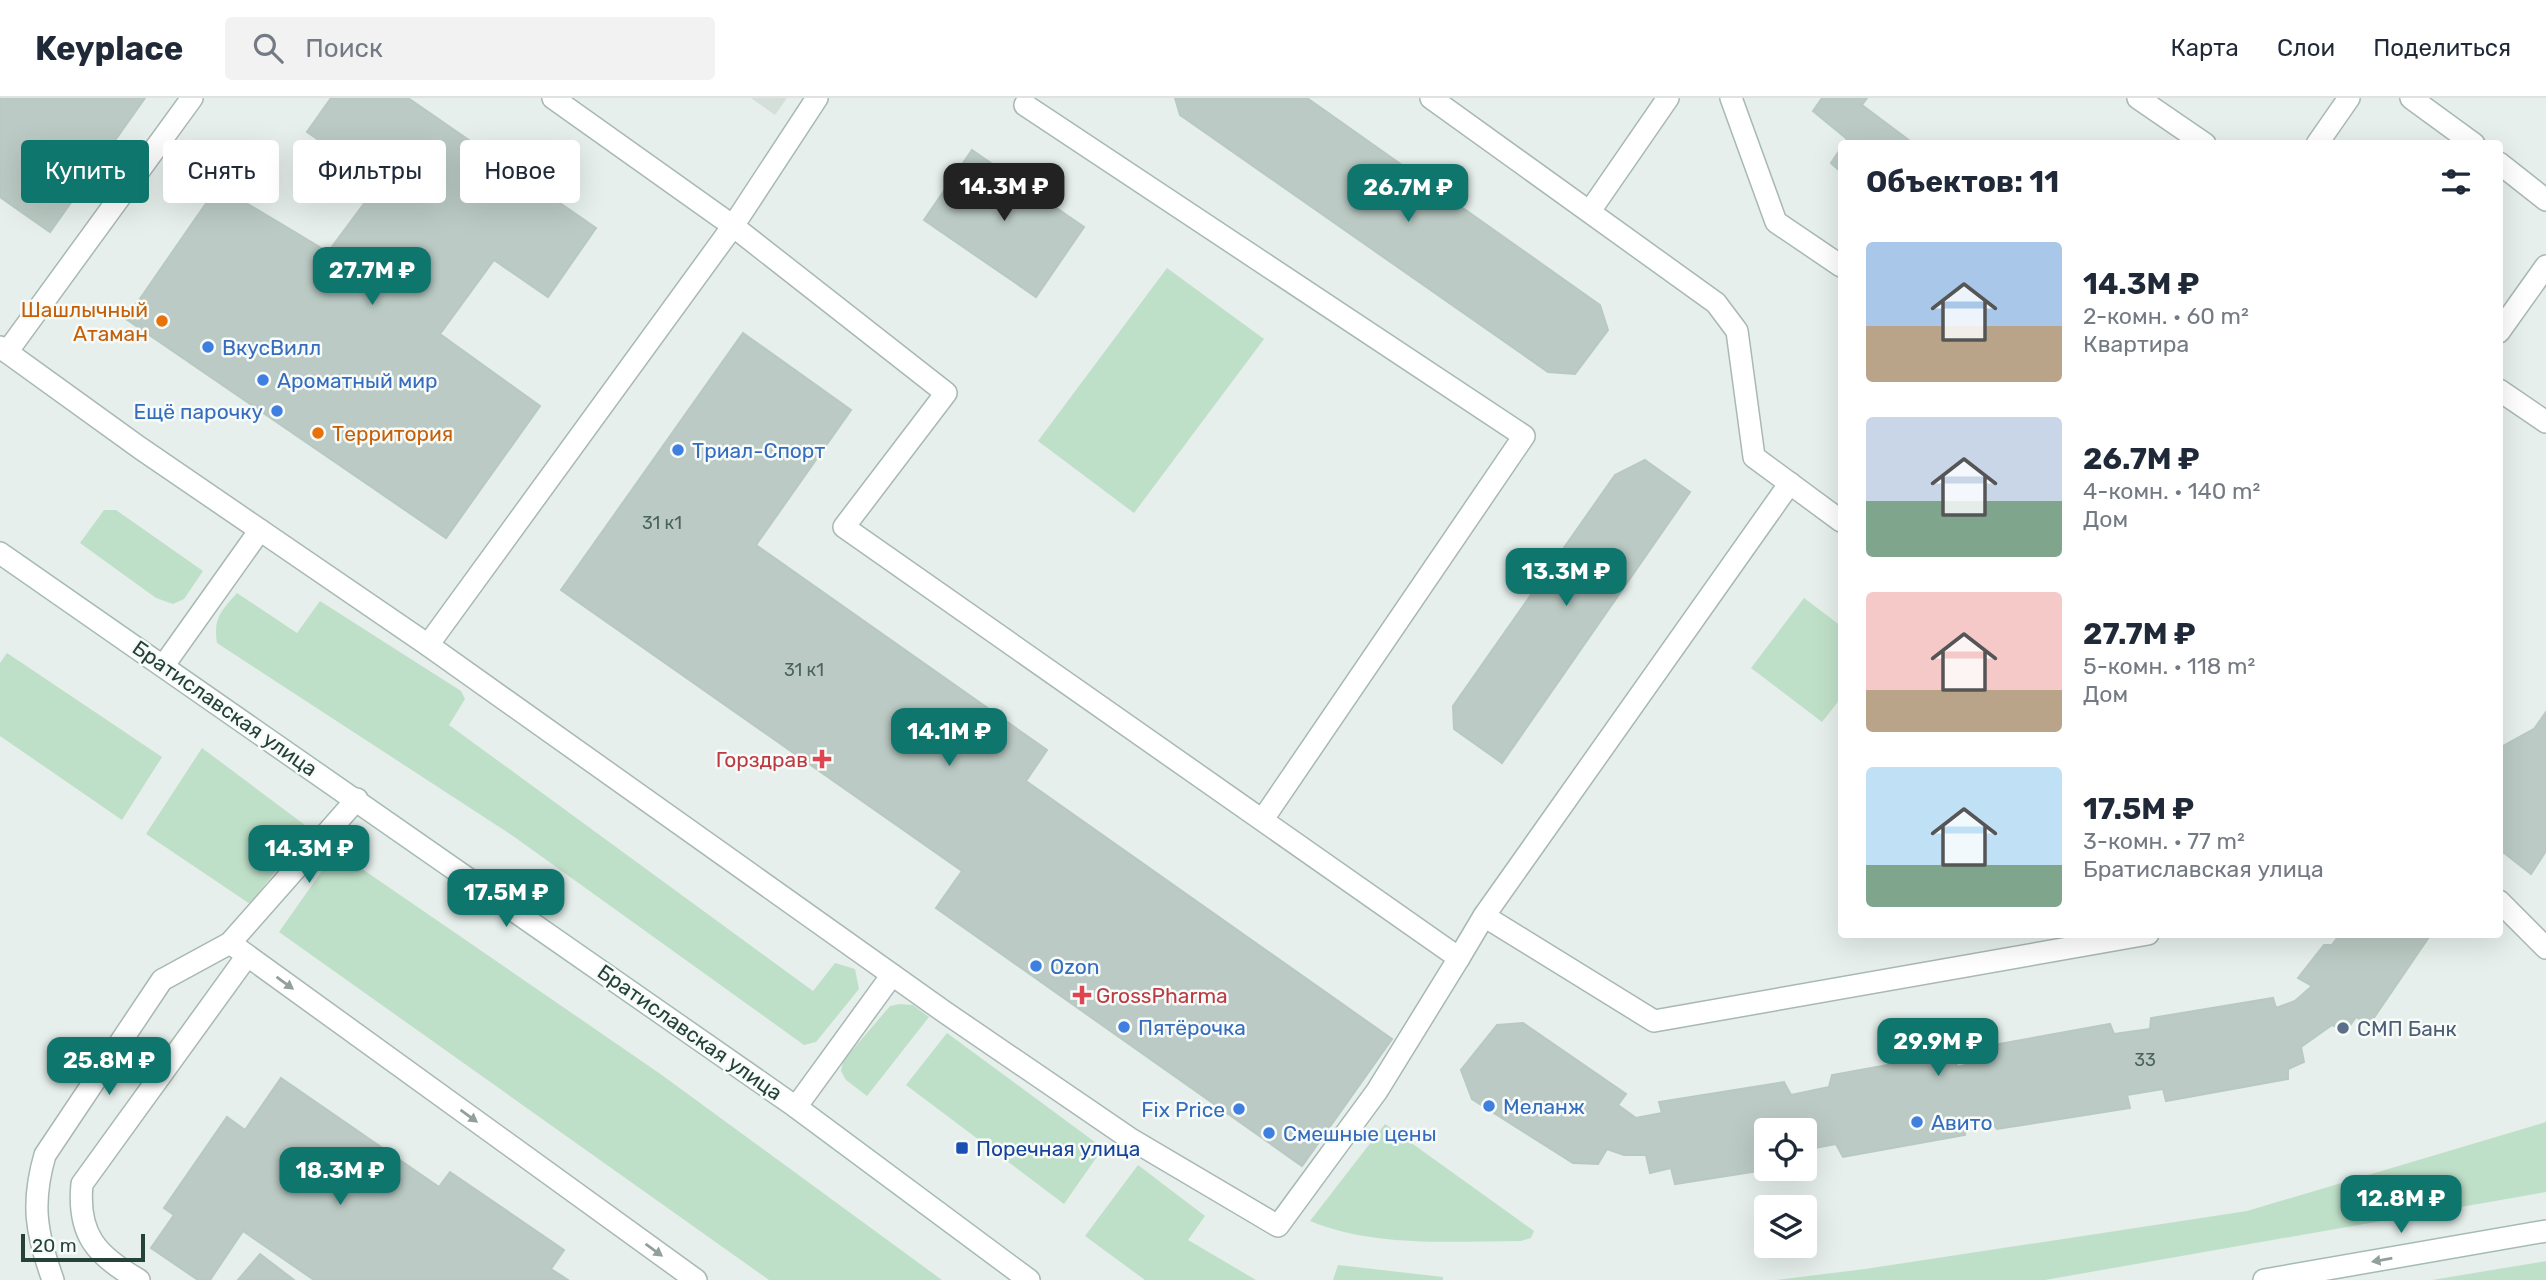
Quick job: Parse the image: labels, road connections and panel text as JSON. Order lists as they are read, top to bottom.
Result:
{
  "streets": {
    "main road": ["Братиславская улица"]
  },
  "places": {
    "other": [
      "Шашлычный Атаман",
      "ВкусВилл",
      "Ароматный мир",
      "Ещё парочку",
      "Территория",
      "Триал-Спорт",
      "Ozon",
      "Пятёрочка",
      "СМП Банк",
      "Меланж",
      "Fix Price",
      "Авито",
      "Смешные цены"
    ],
    "health": ["Горздрав", "GrossPharma"],
    "transit": ["Поречная улица"]
  },
  "house_numbers": ["31 к1", "31 к1", "33"],
  "scale_bar": "20 m",
  "page": {
    "header": "Keyplace",
    "search": "Поиск",
    "nav": ["Карта", "Слои", "Поделиться"],
    "chip": [
      "Купить",
      "Снять",
      "Фильтры",
      "Новое"
    ],
    "heading": "Объектов: 11",
    "price": [
      "14.3M ₽",
      "26.7M ₽",
      "27.7M ₽",
      "13.3M ₽",
      "14.1M ₽",
      "14.3M ₽",
      "17.5M ₽",
      "29.9M ₽",
      "25.8M ₽",
      "18.3M ₽",
      "12.8M ₽"
    ],
    "list": [
      {
        "name": "14.3M ₽",
        "note": "2-комн. · 60 m² · Квартира"
      },
      {
        "name": "26.7M ₽",
        "note": "4-комн. · 140 m² · Дом"
      },
      {
        "name": "27.7M ₽",
        "note": "5-комн. · 118 m² · Дом"
      },
      {
        "name": "17.5M ₽",
        "note": "3-комн. · 77 m² · Братиславская улица"
      }
    ],
    "scale": "20 m"
  }
}
